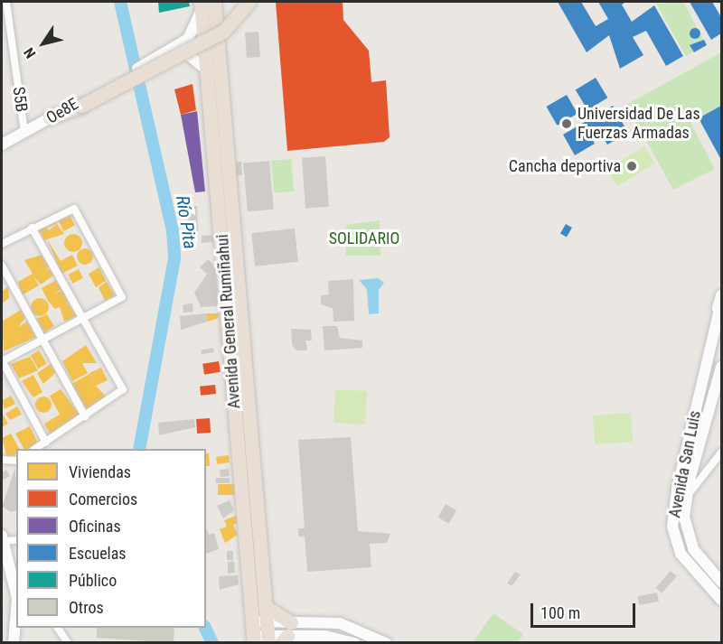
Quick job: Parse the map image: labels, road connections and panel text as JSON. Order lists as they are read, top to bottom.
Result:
{
  "streets": {
    "highway": ["Avenida General Rumiñahui"],
    "street": ["S5B", "Oe8E", "Avenida San Luis"]
  },
  "crossings": [
    ["S5B", "Oe8E"]
  ],
  "water": ["Río Pita"],
  "parks": ["SOLIDARIO"],
  "places": ["Universidad De Las Fuerzas Armadas", "Cancha deportiva"],
  "legend": [
    "Viviendas",
    "Comercios",
    "Oficinas",
    "Escuelas",
    "Público",
    "Otros"
  ],
  "scale_bar": "100 m",
  "north": "bottom left"
}
